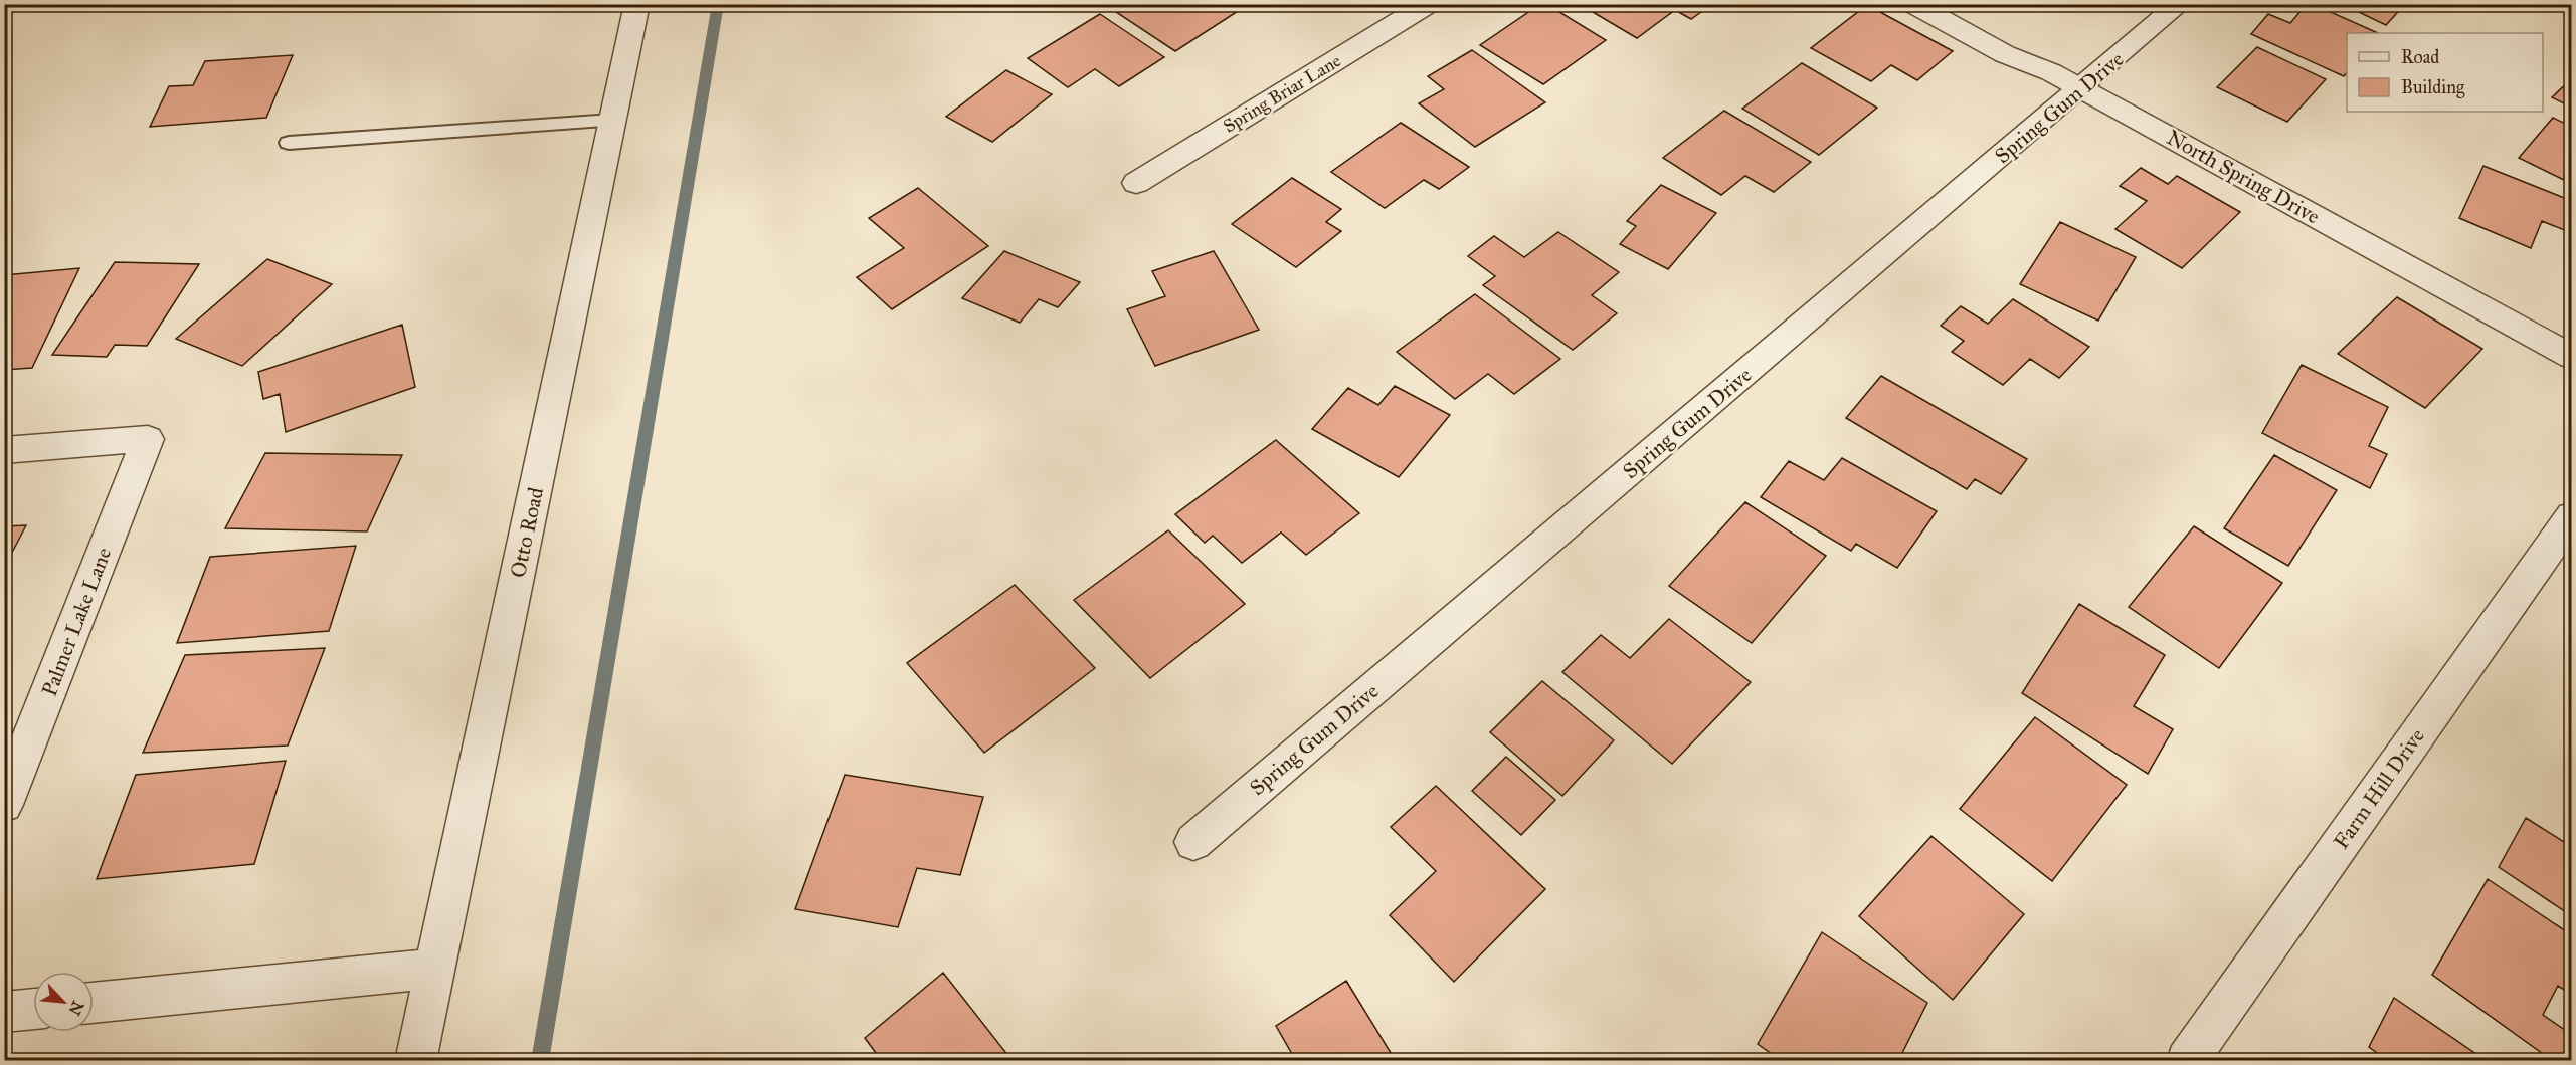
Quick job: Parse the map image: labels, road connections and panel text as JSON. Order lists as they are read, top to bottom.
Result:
{
  "streets": {
    "street": [
      "Spring Briar Lane",
      "Spring Gum Drive",
      "North Spring Drive",
      "Otto Road",
      "Palmer Lake Lane",
      "Farm Hill Drive"
    ]
  },
  "crossings": [
    ["Spring Gum Drive", "North Spring Drive"]
  ],
  "legend": ["Road", "Building"],
  "north": "bottom right"
}
